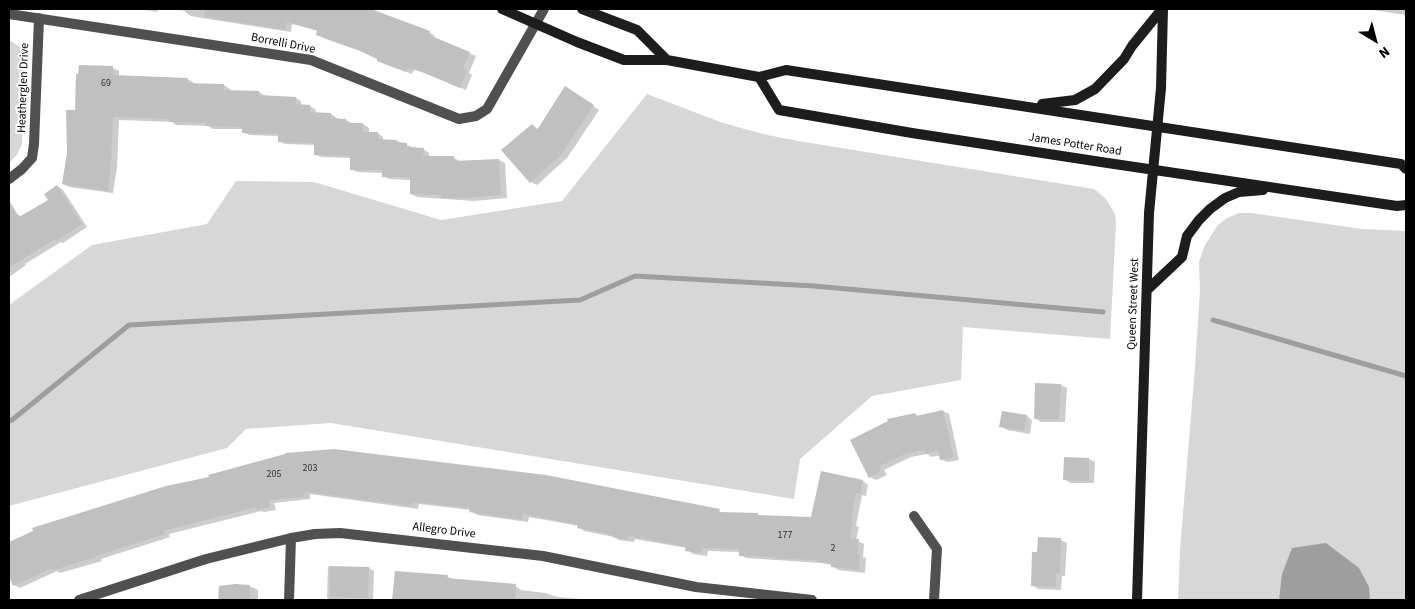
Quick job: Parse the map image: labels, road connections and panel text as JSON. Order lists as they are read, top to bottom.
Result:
{
  "streets": {
    "main road": ["James Potter Road", "Queen Street West"],
    "street": ["Borrelli Drive", "Heatherglen Drive", "Allegro Drive"]
  },
  "crossings": [
    ["Borrelli Drive", "Heatherglen Drive"],
    ["James Potter Road", "Queen Street West"]
  ],
  "house_numbers": [
    "69",
    "203",
    "205",
    "177",
    "2"
  ],
  "north": "bottom right"
}
